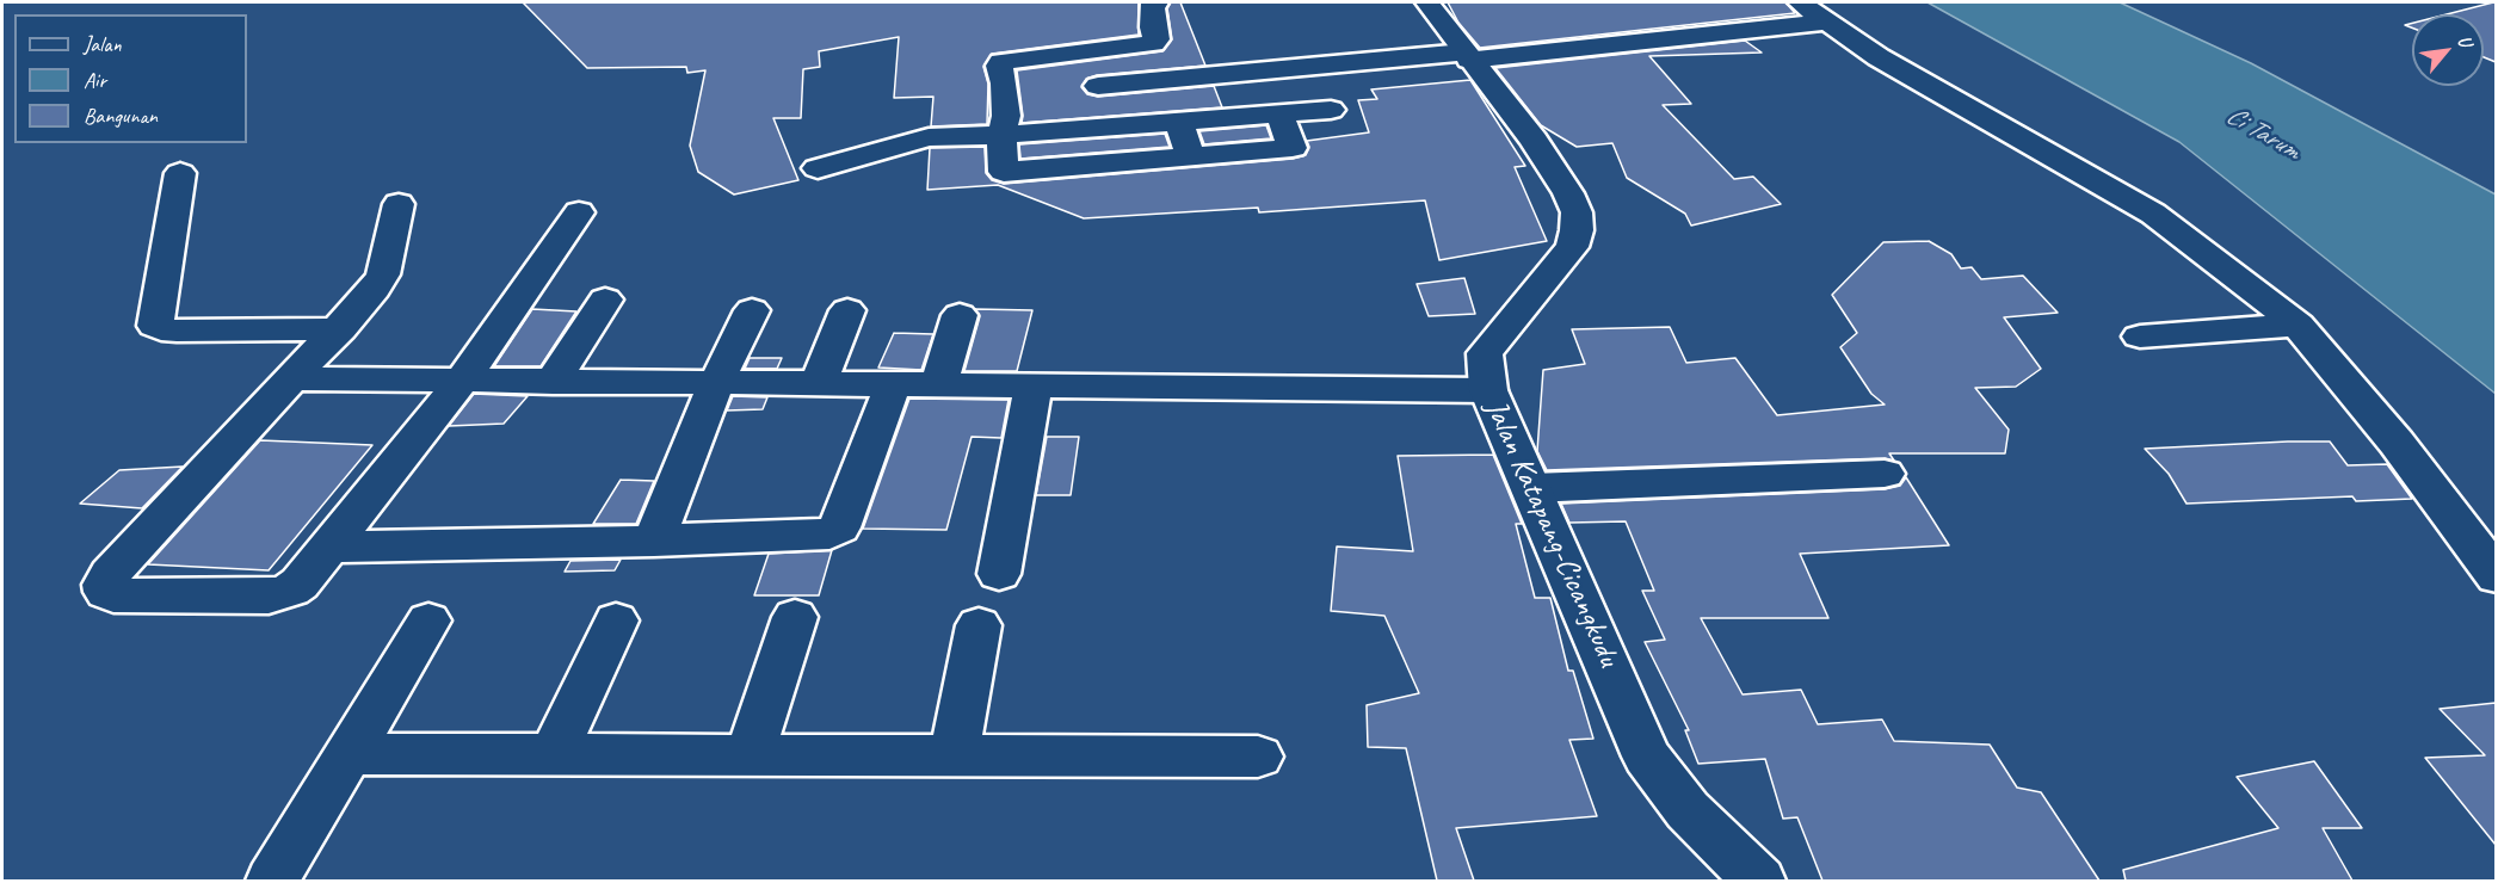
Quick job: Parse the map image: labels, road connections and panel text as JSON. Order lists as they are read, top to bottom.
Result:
{
  "streets": {
    "street": ["Jalan Katapang-Cicangkudu"]
  },
  "water": ["Ci Tarum"],
  "legend": ["Jalan", "Air", "Bangunan"],
  "north": "top right"
}
